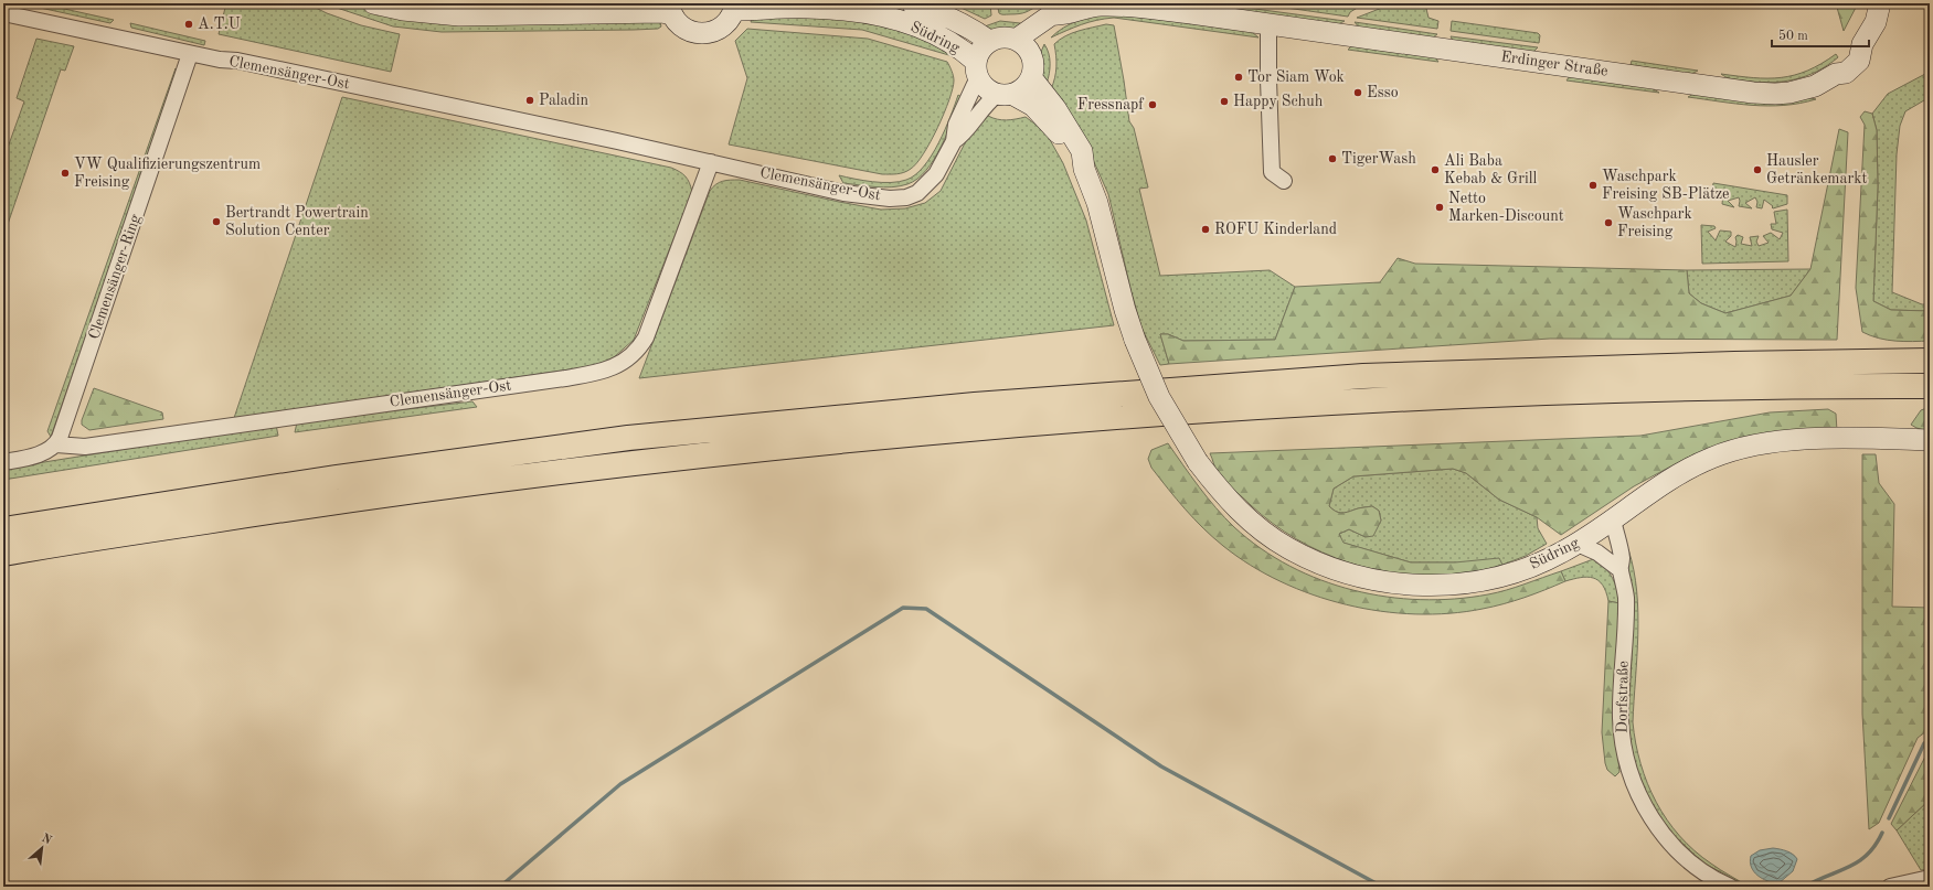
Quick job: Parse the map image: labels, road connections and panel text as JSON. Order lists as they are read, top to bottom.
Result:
{
  "streets": {
    "main road": ["Südring", "Erdinger Straße"],
    "street": ["Clemensänger-Ost", "Clemensänger-Ring", "Dorfstraße"]
  },
  "crossings": [
    ["Südring", "Erdinger Straße"],
    ["Südring", "Clemensänger-Ost"],
    ["Südring", "Dorfstraße"],
    ["Erdinger Straße", "Clemensänger-Ost"],
    ["Clemensänger-Ost", "Clemensänger-Ring"]
  ],
  "places": [
    "A.T.U",
    "Tor Siam Wok",
    "Esso",
    "Paladin",
    "Happy Schuh",
    "Fressnapf",
    "TigerWash",
    "Ali Baba Kebab & Grill",
    "Hausler Getränkemarkt",
    "VW Qualifizierungszentrum Freising",
    "Waschpark Freising SB-Plätze",
    "Netto Marken-Discount",
    "Bertrandt Powertrain Solution Center",
    "Waschpark Freising",
    "ROFU Kinderland"
  ],
  "scale_bar": "50 m",
  "north": "top right"
}
